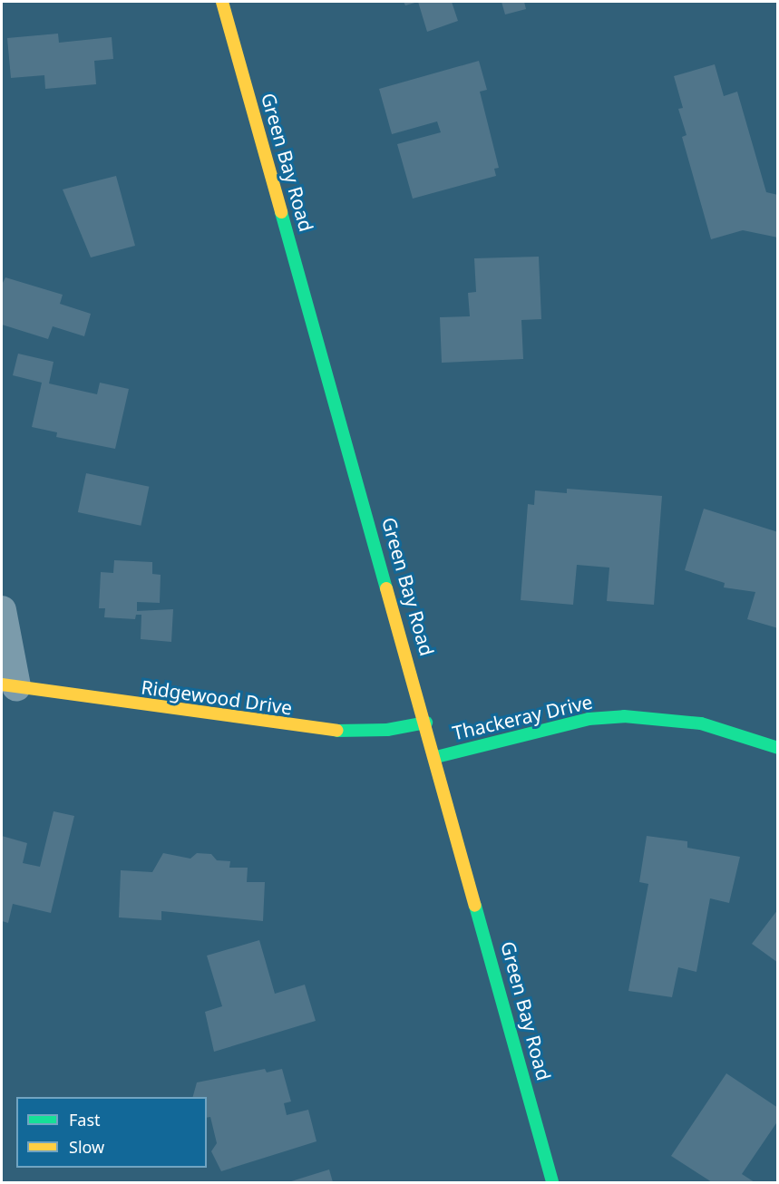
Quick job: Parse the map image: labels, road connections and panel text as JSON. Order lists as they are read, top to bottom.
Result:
{
  "streets": {
    "main road": ["Green Bay Road", "Ridgewood Drive", "Thackeray Drive"]
  },
  "crossings": [
    ["Green Bay Road", "Ridgewood Drive"],
    ["Green Bay Road", "Thackeray Drive"]
  ],
  "legend": ["Fast", "Slow"]
}
